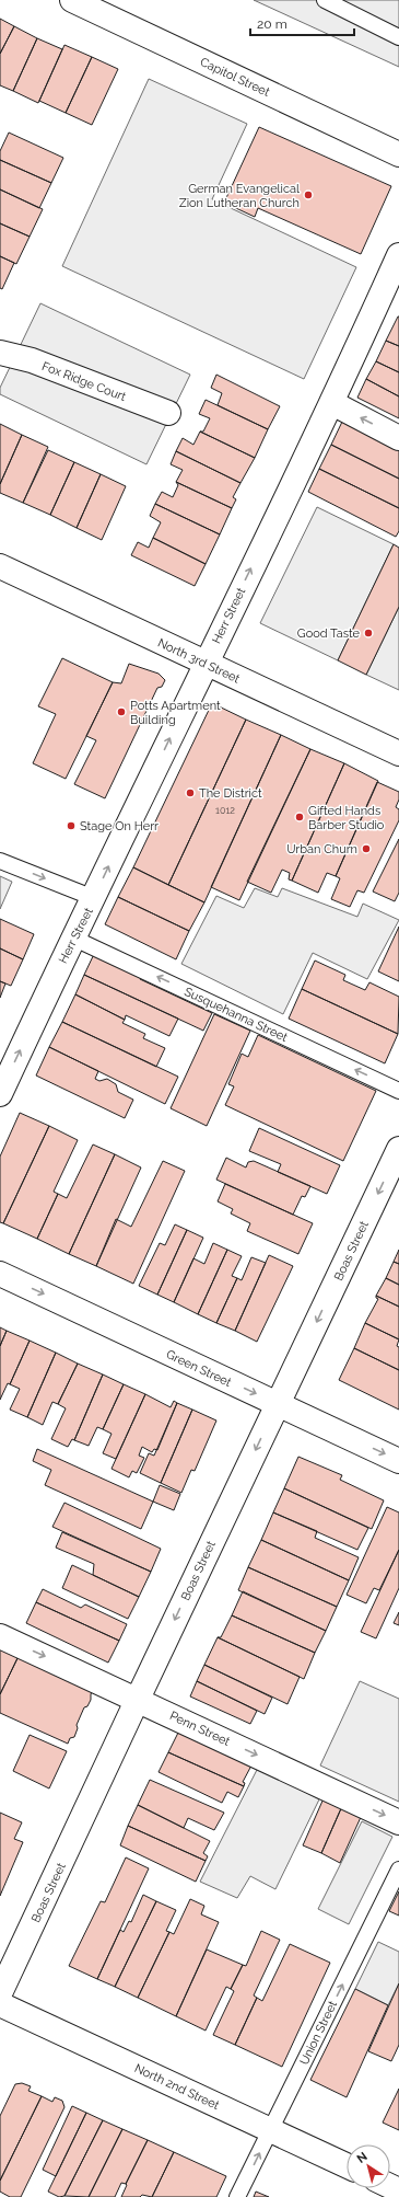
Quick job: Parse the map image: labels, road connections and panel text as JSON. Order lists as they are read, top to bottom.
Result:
{
  "streets": {
    "street": [
      "Capitol Street",
      "Fox Ridge Court",
      "Herr Street",
      "North 3rd Street",
      "Boas Street",
      "Green Street",
      "Penn Street",
      "North 2nd Street"
    ],
    "lane": ["Susquehanna Street", "Union Street"]
  },
  "crossings": [
    ["Herr Street", "North 3rd Street"],
    ["Herr Street", "Susquehanna Street"],
    ["Boas Street", "Green Street"],
    ["Boas Street", "Penn Street"],
    ["Union Street", "North 2nd Street"]
  ],
  "one_way": [
    "Herr Street",
    "Susquehanna Street",
    "Boas Street",
    "Green Street",
    "Penn Street",
    "Union Street"
  ],
  "places": [
    "German Evangelical Zion Lutheran Church",
    "Good Taste",
    "Potts Apartment Building",
    "The District",
    "Gifted Hands Barber Studio",
    "Stage On Herr",
    "Urban Churn"
  ],
  "house_numbers": ["1012"],
  "scale_bar": "20 m",
  "north": "top left"
}
